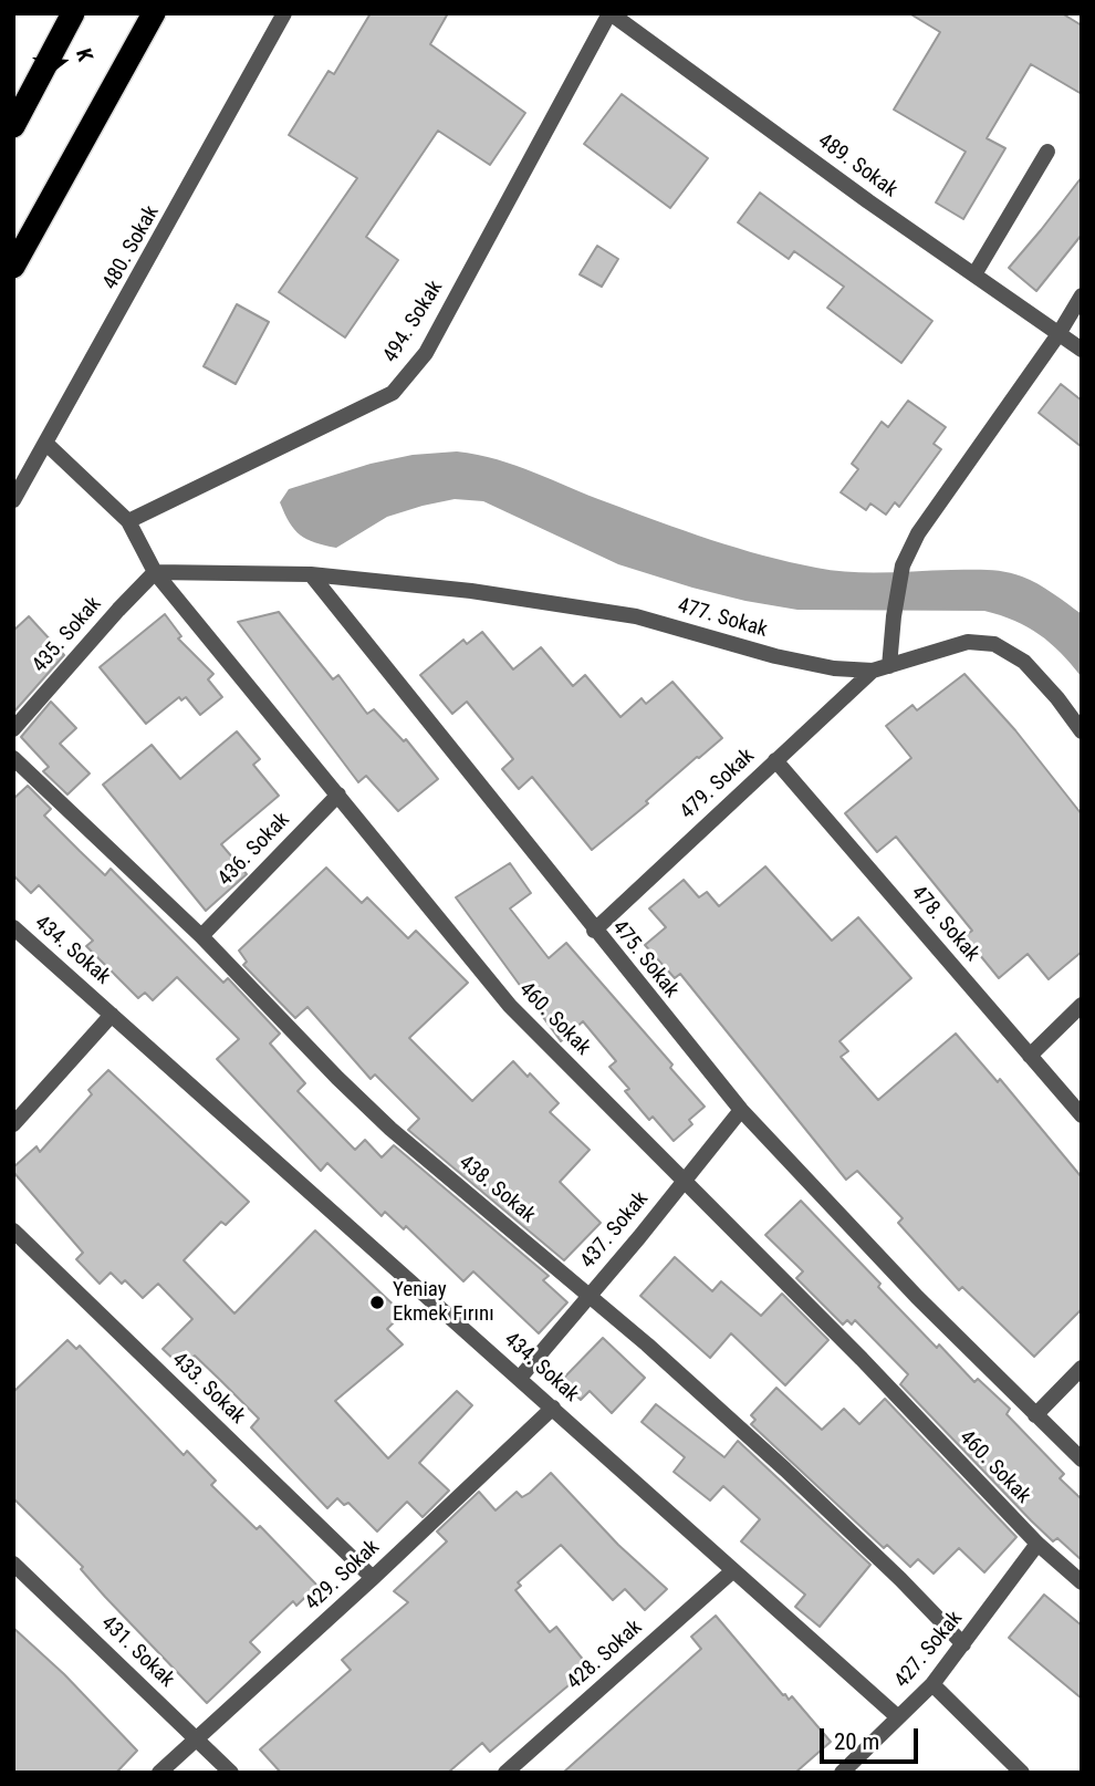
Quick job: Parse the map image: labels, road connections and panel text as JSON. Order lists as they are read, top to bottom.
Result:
{
  "streets": {
    "street": [
      "489. Sokak",
      "480. Sokak",
      "494. Sokak",
      "477. Sokak",
      "435. Sokak",
      "479. Sokak",
      "436. Sokak",
      "478. Sokak",
      "434. Sokak",
      "475. Sokak",
      "460. Sokak",
      "438. Sokak",
      "437. Sokak",
      "433. Sokak",
      "429. Sokak",
      "427. Sokak",
      "431. Sokak",
      "428. Sokak"
    ]
  },
  "crossings": [
    ["489. Sokak", "494. Sokak"],
    ["480. Sokak", "460. Sokak"],
    ["494. Sokak", "460. Sokak"],
    ["477. Sokak", "479. Sokak"],
    ["477. Sokak", "475. Sokak"],
    ["435. Sokak", "460. Sokak"],
    ["479. Sokak", "478. Sokak"],
    ["479. Sokak", "475. Sokak"],
    ["436. Sokak", "460. Sokak"],
    ["436. Sokak", "438. Sokak"],
    ["434. Sokak", "437. Sokak"],
    ["434. Sokak", "429. Sokak"],
    ["434. Sokak", "427. Sokak"],
    ["434. Sokak", "428. Sokak"],
    ["475. Sokak", "437. Sokak"],
    ["460. Sokak", "437. Sokak"],
    ["460. Sokak", "427. Sokak"],
    ["438. Sokak", "437. Sokak"],
    ["438. Sokak", "427. Sokak"],
    ["433. Sokak", "429. Sokak"],
    ["429. Sokak", "431. Sokak"]
  ],
  "places": ["Yeniay Ekmek Fırını"],
  "scale_bar": "20 m",
  "north": "right"
}
